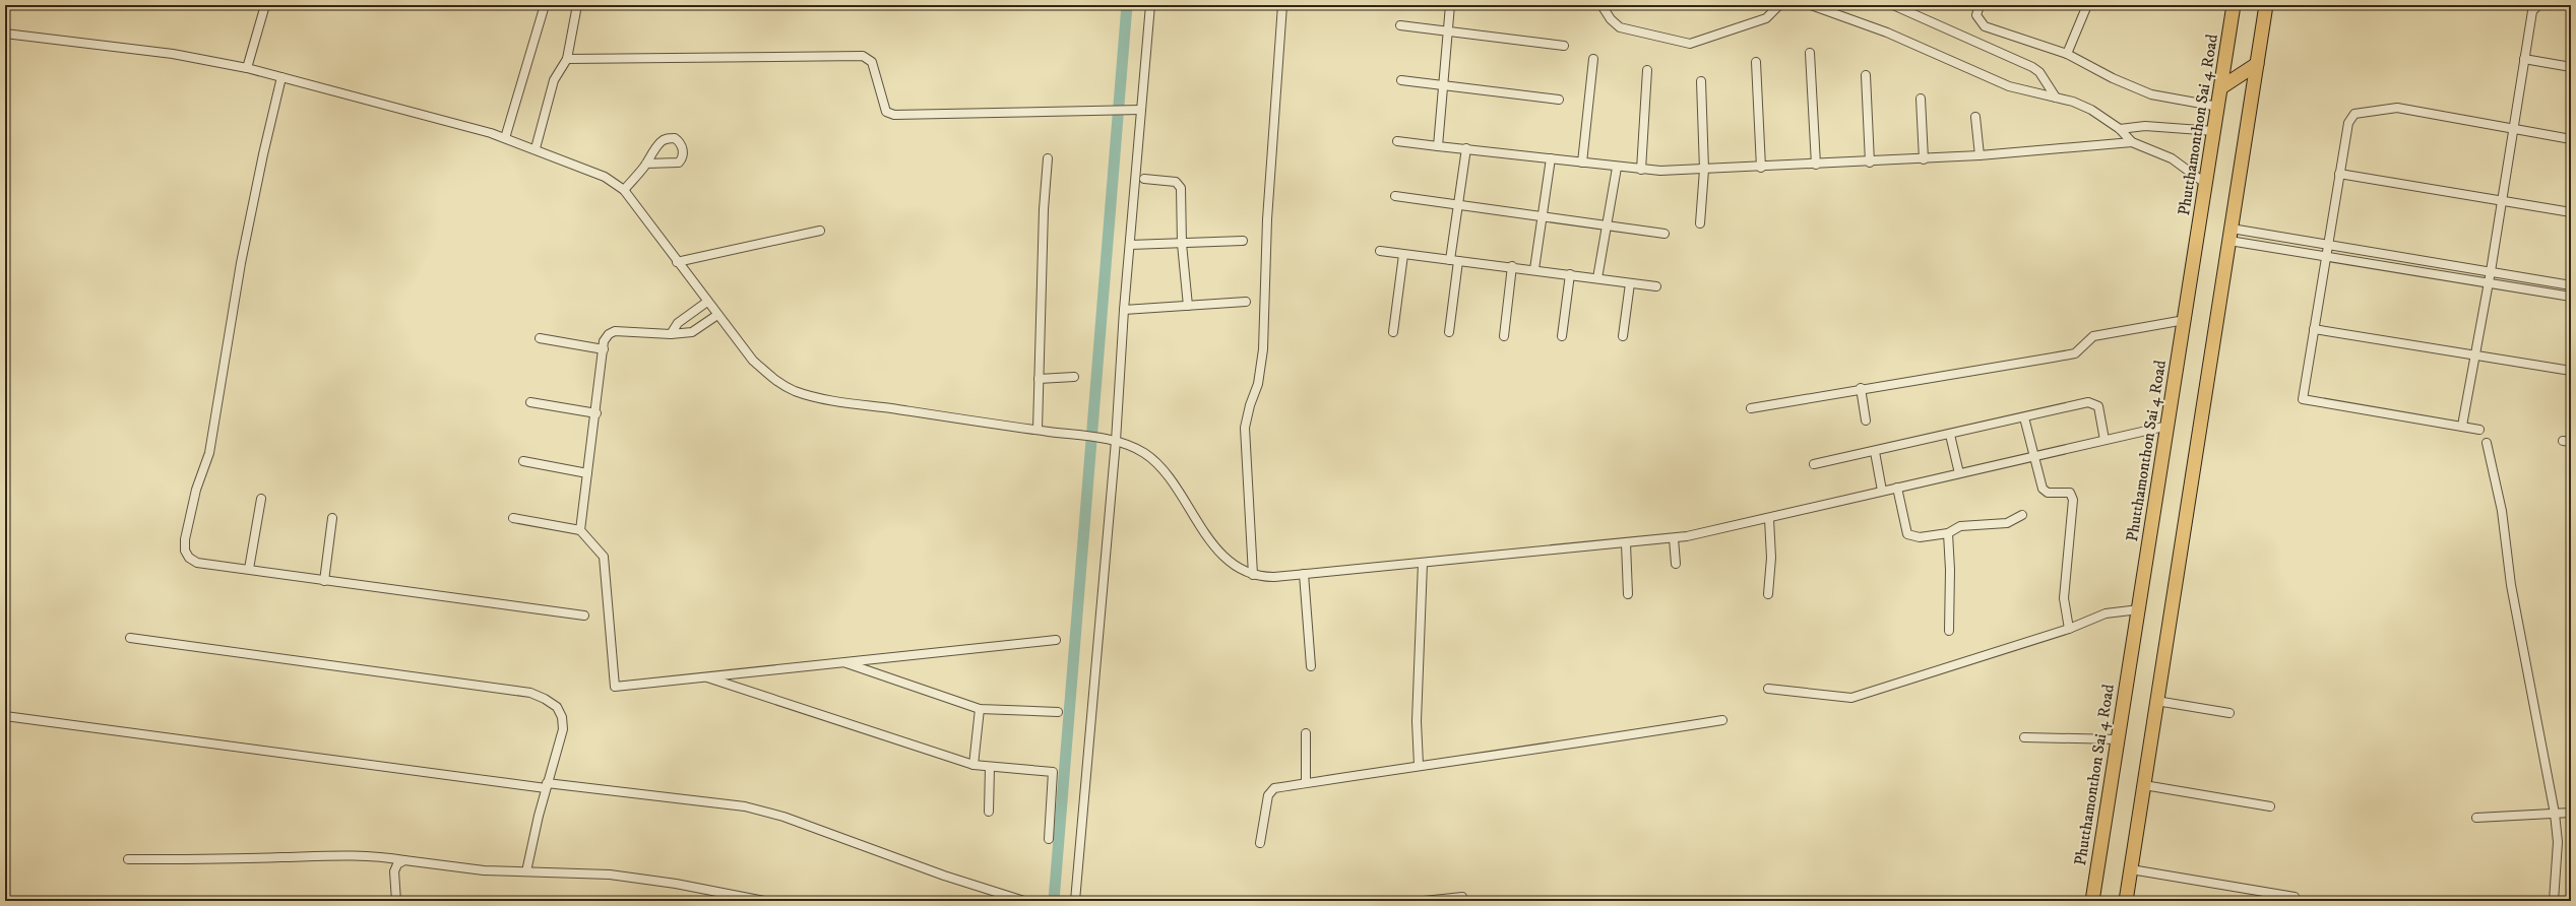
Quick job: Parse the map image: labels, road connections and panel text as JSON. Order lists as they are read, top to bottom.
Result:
{
  "streets": {
    "main road": ["Phutthamonthon Sai 4 Road"]
  }
}
